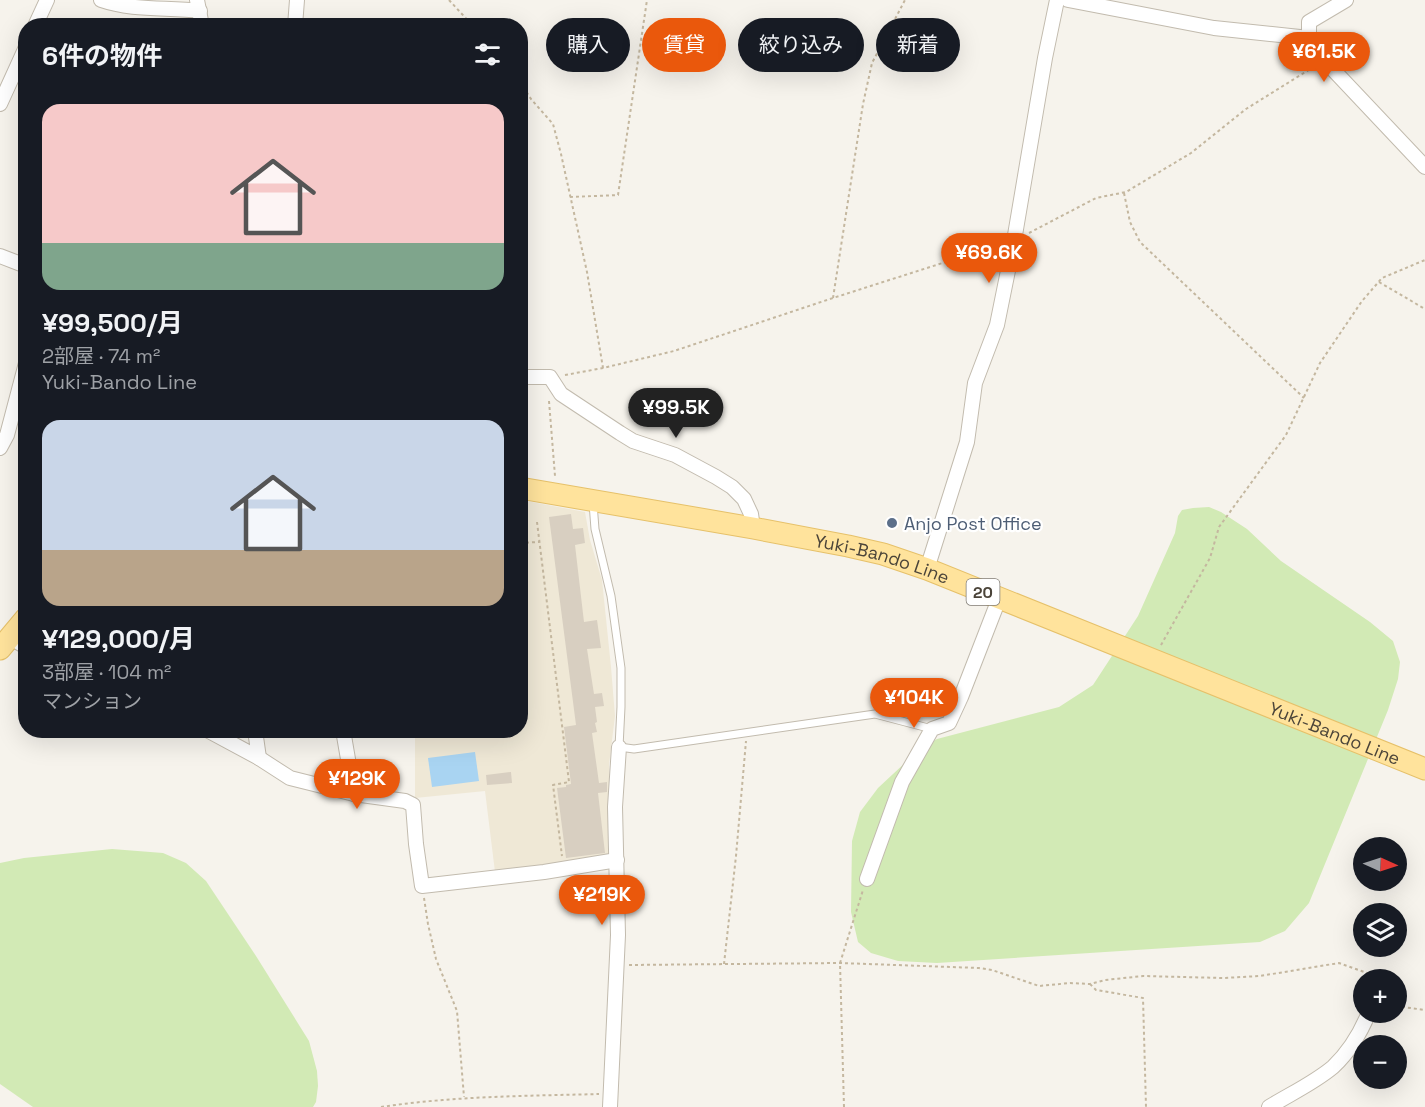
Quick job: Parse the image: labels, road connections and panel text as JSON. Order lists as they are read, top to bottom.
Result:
{
  "streets": {
    "main road": ["Yuki-Bando Line", "20"]
  },
  "places": ["Anjo Post Office"],
  "north": "right",
  "page": {
    "chip": [
      "購入",
      "賃貸",
      "絞り込み",
      "新着"
    ],
    "heading": "6件の物件",
    "price": [
      "¥61.5K",
      "¥69.6K",
      "¥99.5K",
      "¥104K",
      "¥129K",
      "¥219K"
    ],
    "list": [
      {
        "name": "¥99,500/月",
        "note": "2部屋 · 74 m² · Yuki-Bando Line"
      },
      {
        "name": "¥129,000/月",
        "note": "3部屋 · 104 m² · マンション"
      }
    ],
    "map_buttons": ["+", "−"]
  }
}
